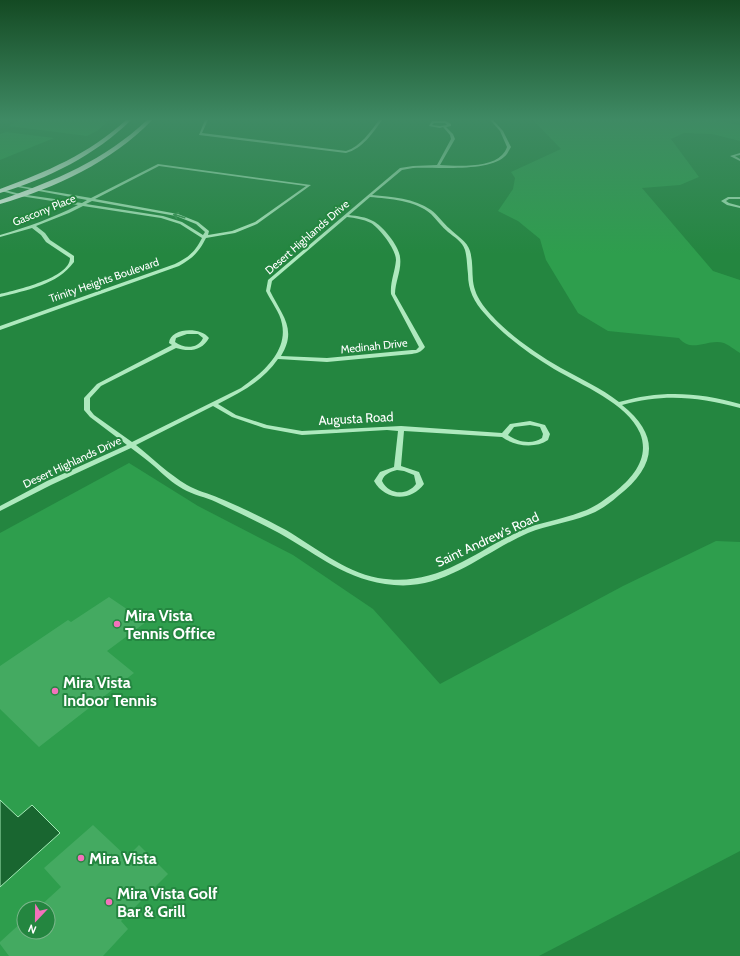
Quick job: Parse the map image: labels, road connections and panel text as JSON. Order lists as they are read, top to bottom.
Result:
{
  "streets": {
    "street": [
      "Gascony Place",
      "Desert Highlands Drive",
      "Trinity Heights Boulevard",
      "Medinah Drive",
      "Augusta Road",
      "Saint Andrew's Road"
    ]
  },
  "crossings": [
    ["Gascony Place", "Trinity Heights Boulevard"],
    ["Desert Highlands Drive", "Medinah Drive"],
    ["Desert Highlands Drive", "Augusta Road"],
    ["Desert Highlands Drive", "Saint Andrew's Road"]
  ],
  "places": [
    "Mira Vista Tennis Office",
    "Mira Vista Indoor Tennis",
    "Mira Vista",
    "Mira Vista Golf Bar & Grill"
  ],
  "north": "bottom"
}
